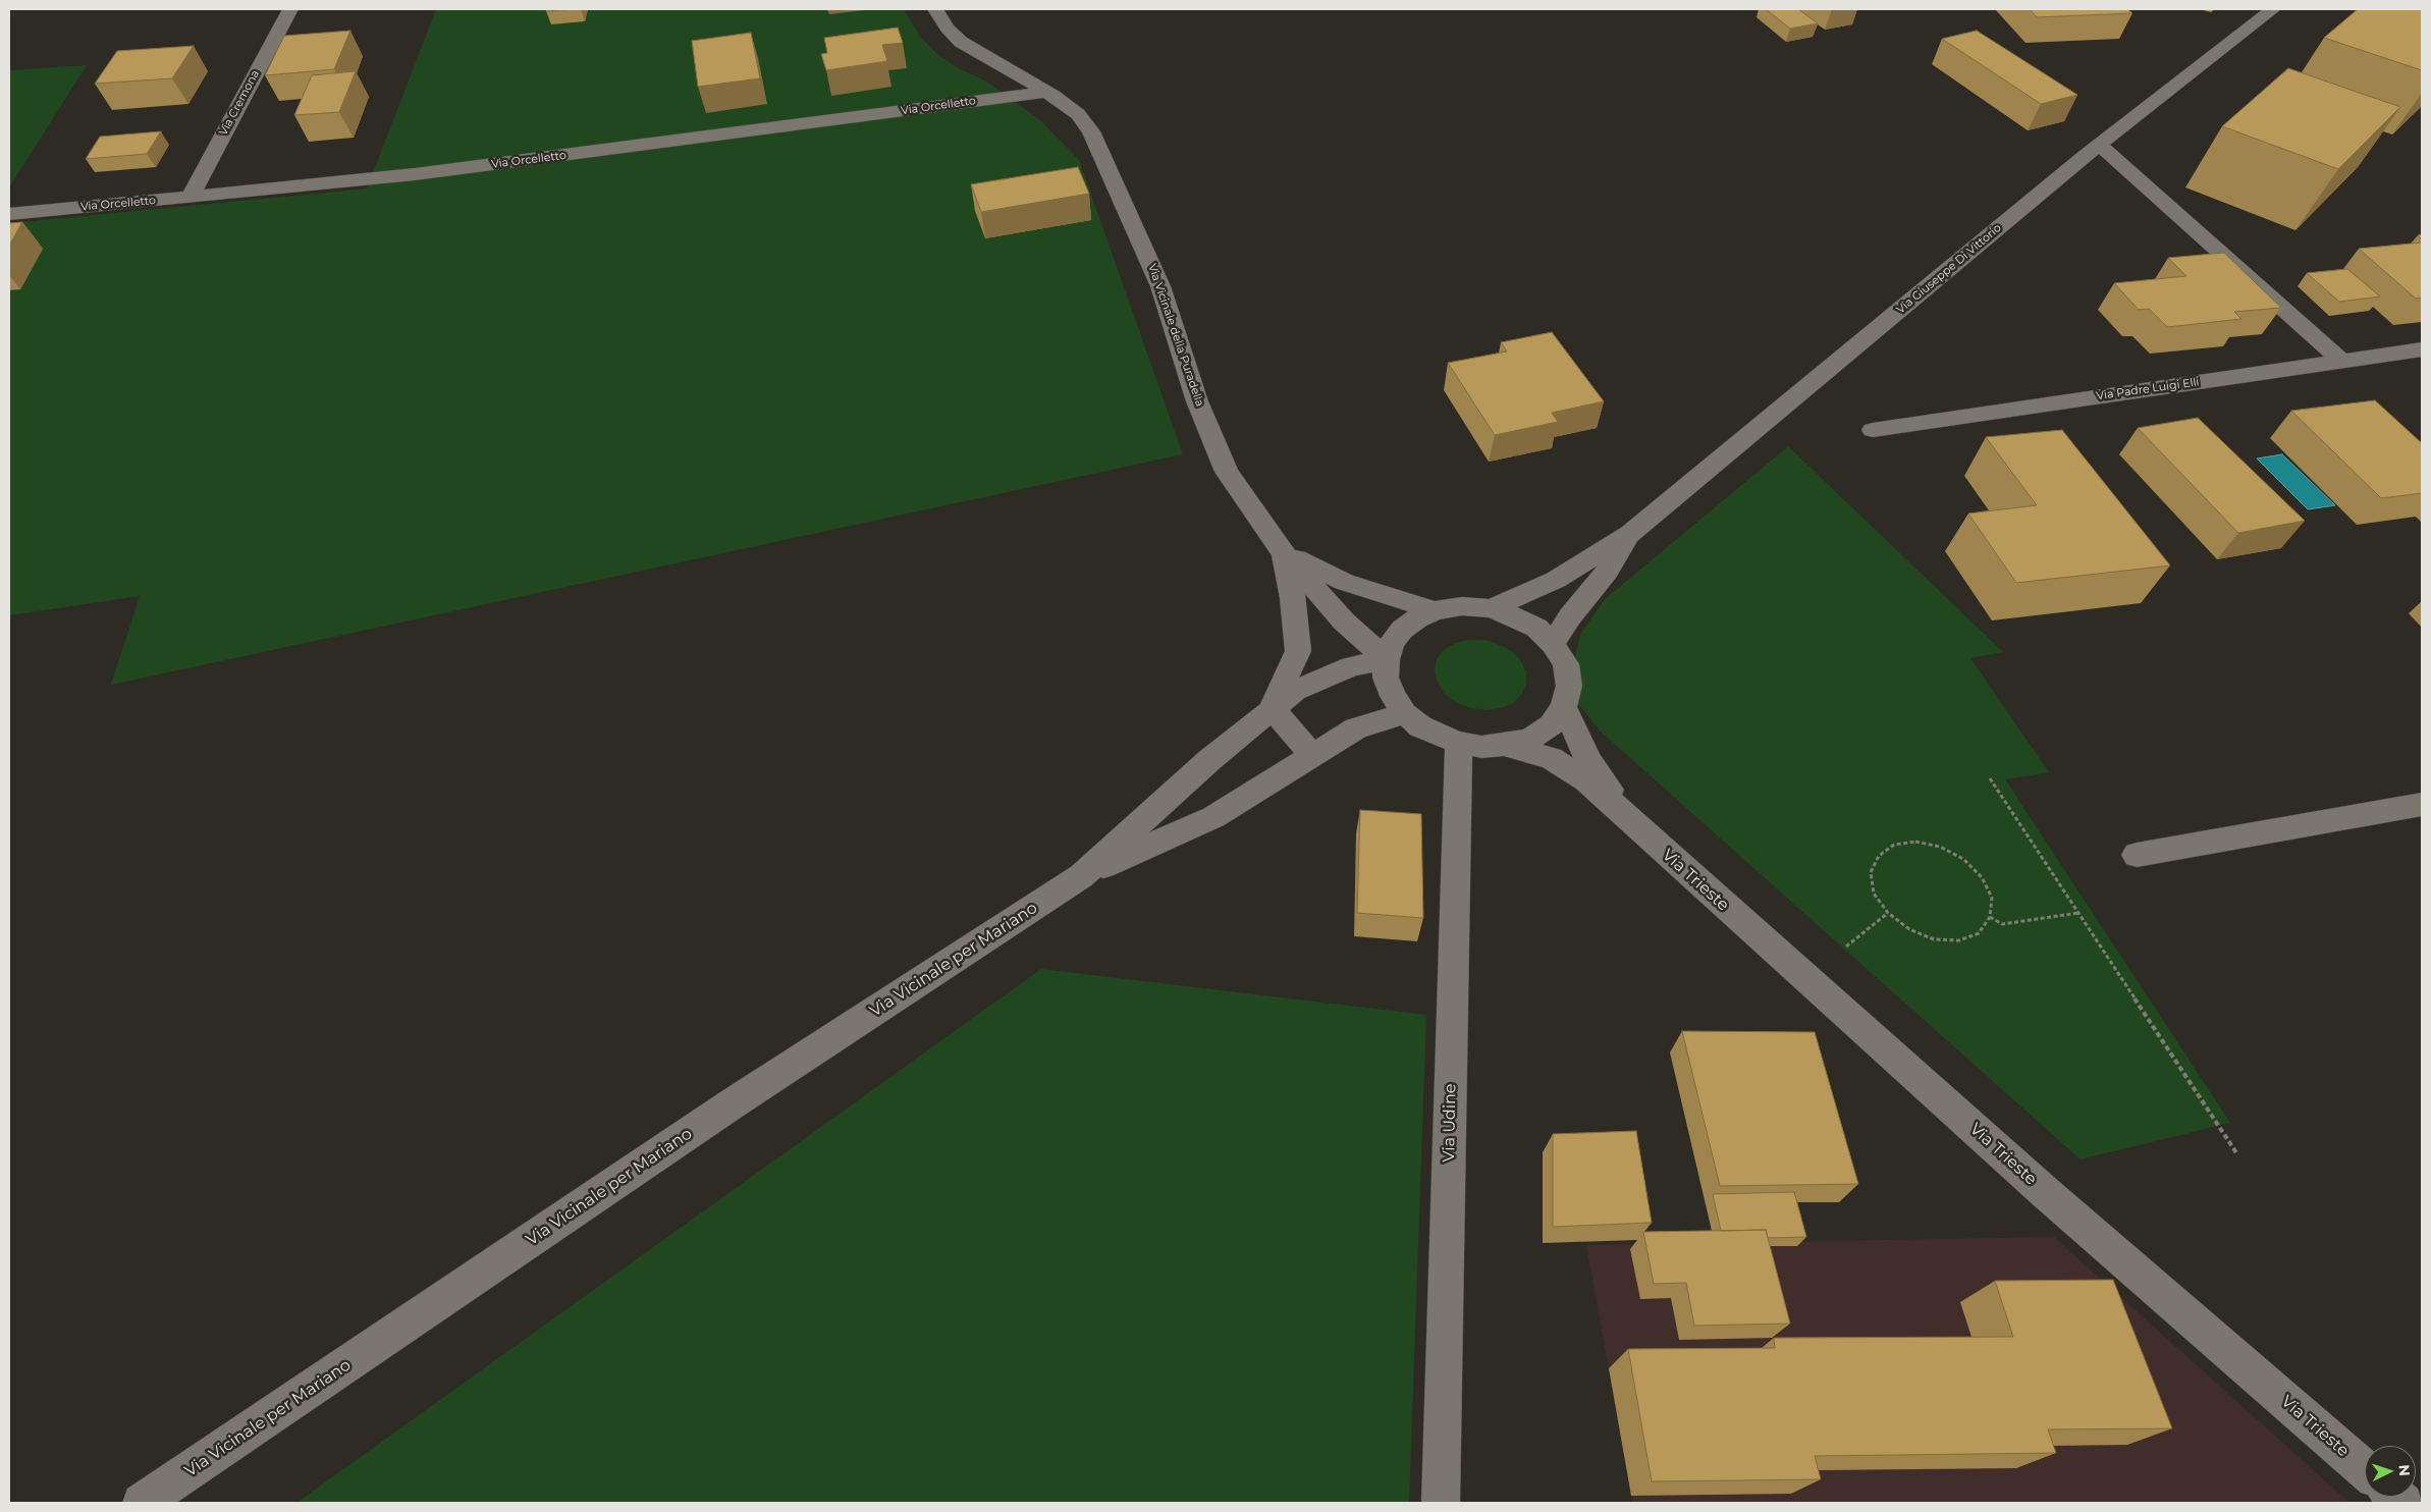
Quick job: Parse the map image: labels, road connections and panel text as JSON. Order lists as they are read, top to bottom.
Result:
{
  "streets": {
    "street": [
      "Via Cremona",
      "Via Orcelletto",
      "Via Giuseppe Di Vittorio",
      "Via Vicinale della Puradella",
      "Via Padre Luigi Elli",
      "Via Trieste",
      "Via Vicinale per Mariano",
      "Via Udine"
    ]
  },
  "crossings": [
    ["Via Cremona", "Via Orcelletto"],
    ["Via Orcelletto", "Via Vicinale della Puradella"],
    ["Via Giuseppe Di Vittorio", "Via Vicinale della Puradella"],
    ["Via Giuseppe Di Vittorio", "Via Trieste"],
    ["Via Giuseppe Di Vittorio", "Via Udine"],
    ["Via Vicinale della Puradella", "Via Trieste"],
    ["Via Vicinale della Puradella", "Via Udine"],
    ["Via Trieste", "Via Udine"]
  ],
  "north": "right"
}
